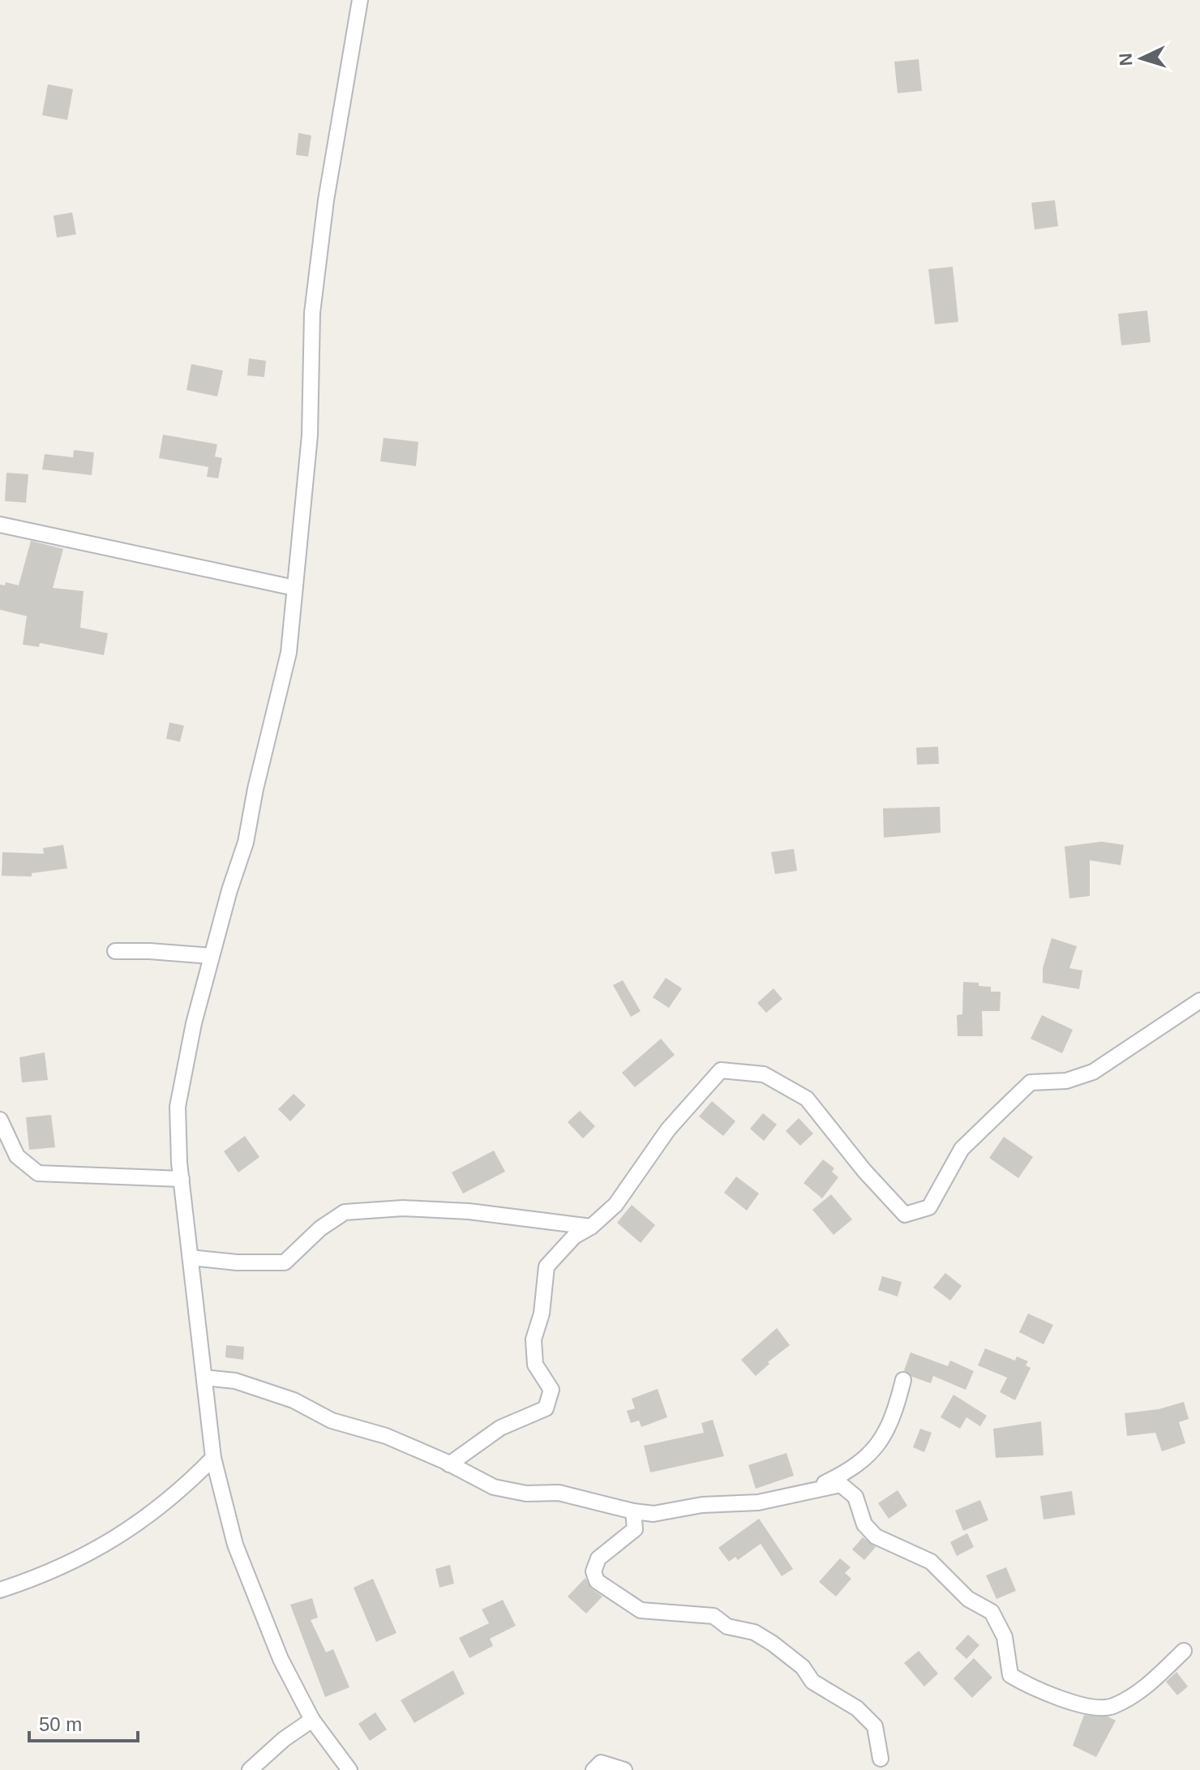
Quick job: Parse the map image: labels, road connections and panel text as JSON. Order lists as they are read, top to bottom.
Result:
{
  "scale_bar": "50 m",
  "north": "left"
}
